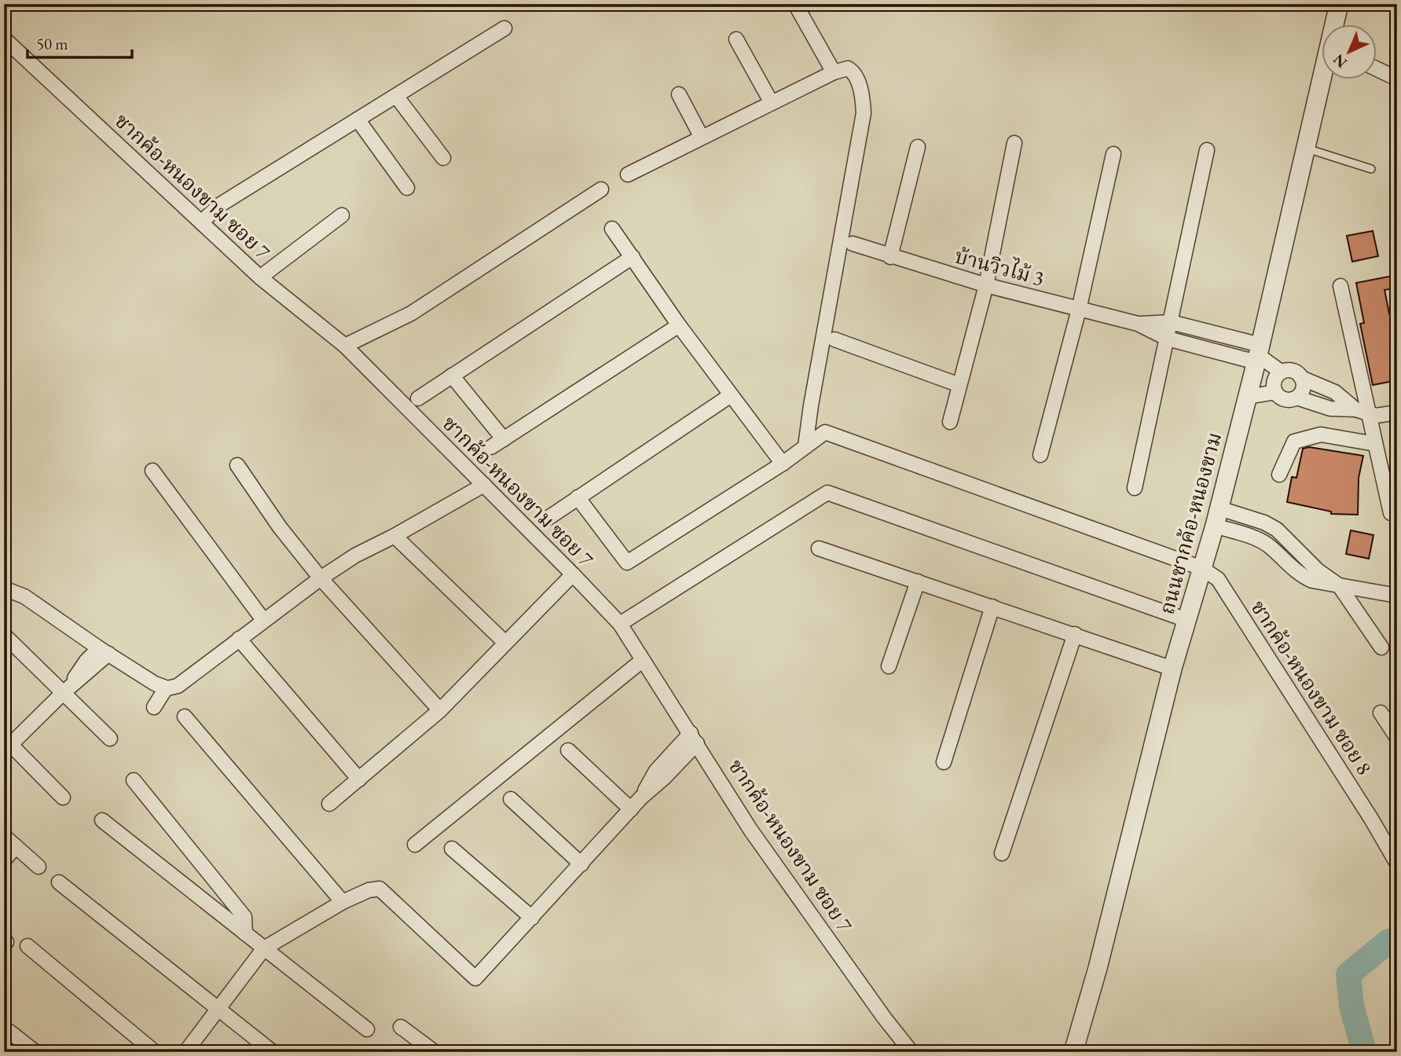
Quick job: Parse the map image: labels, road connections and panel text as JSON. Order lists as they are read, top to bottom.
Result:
{
  "streets": {
    "street": [
      "ชากค้อ-หนองขาม ซอย 7",
      "บ้านวิวไม้ 3",
      "ถนนชากค้อ-หนองขาม",
      "ชากค้อ-หนองขาม ซอย 8"
    ]
  },
  "crossings": [
    ["บ้านวิวไม้ 3", "ถนนชากค้อ-หนองขาม"],
    ["ถนนชากค้อ-หนองขาม", "ชากค้อ-หนองขาม ซอย 8"]
  ],
  "scale_bar": "50 m",
  "north": "bottom left"
}
